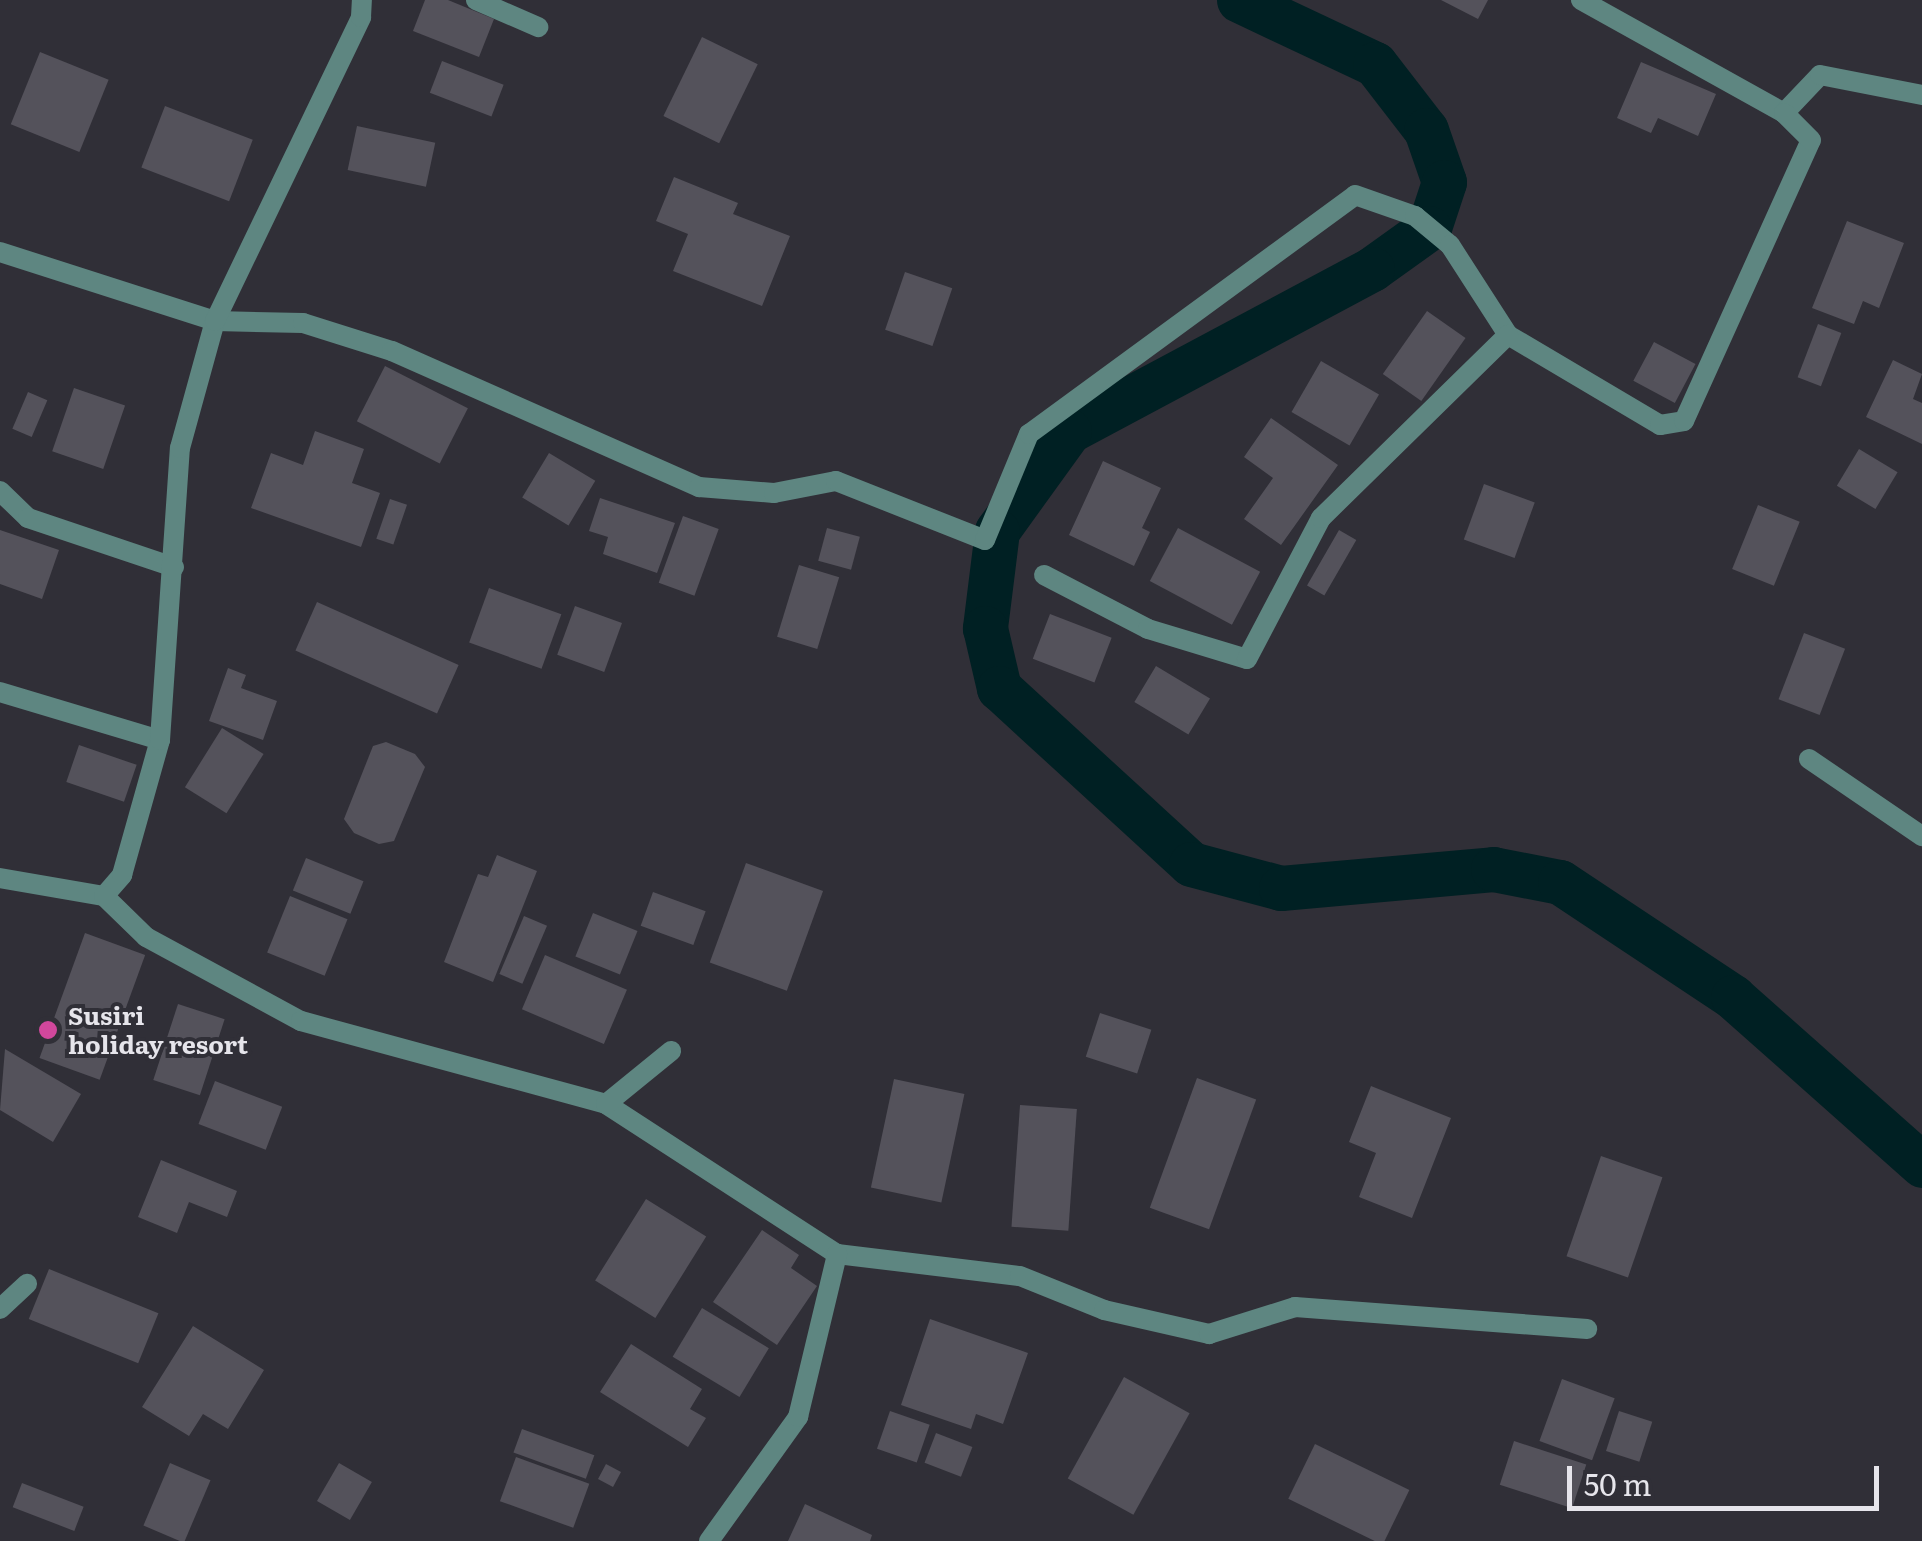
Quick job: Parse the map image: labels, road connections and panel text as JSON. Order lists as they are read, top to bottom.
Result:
{
  "places": ["Susiri holiday resort"],
  "scale_bar": "50 m"
}
